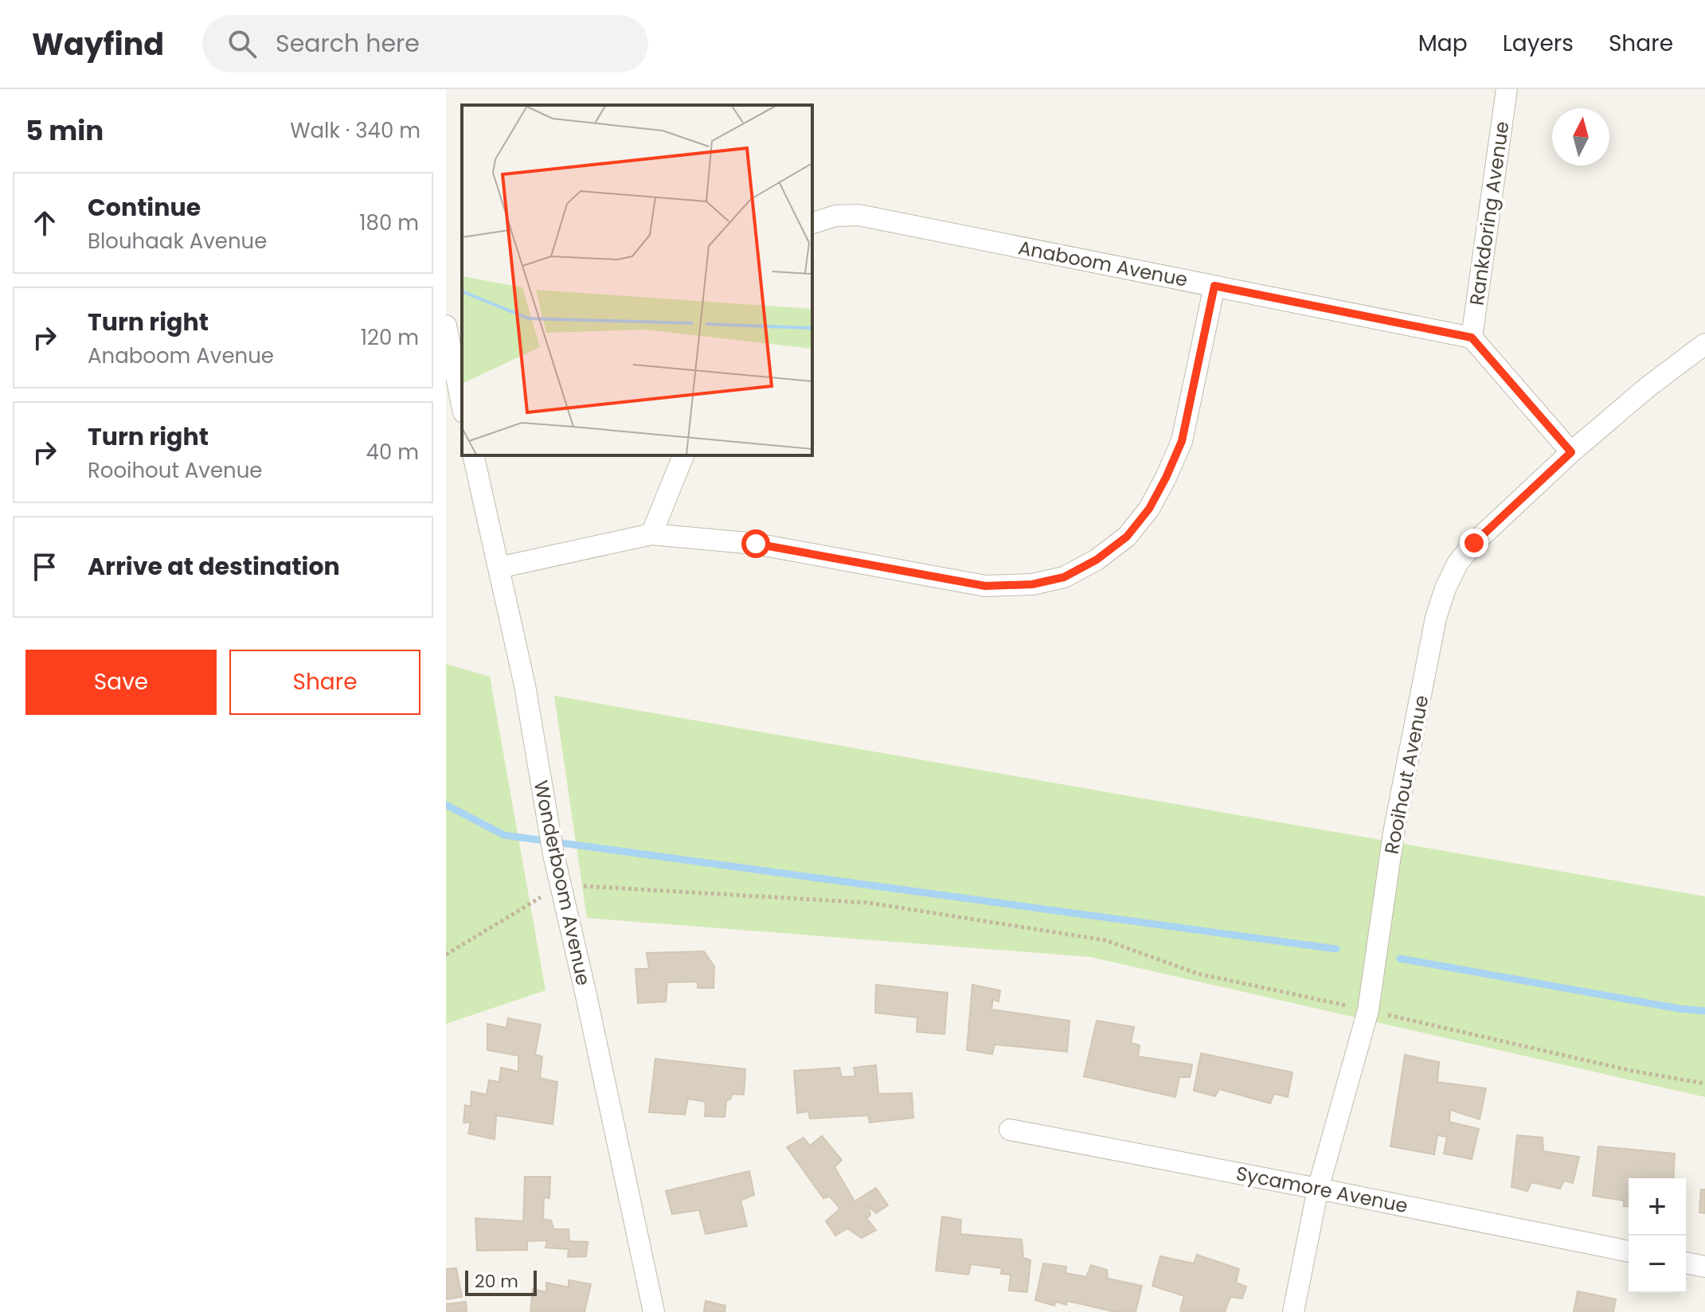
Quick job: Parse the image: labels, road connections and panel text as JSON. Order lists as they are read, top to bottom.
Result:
{
  "streets": {
    "street": [
      "Rankdoring Avenue",
      "Anaboom Avenue",
      "Rooihout Avenue",
      "Wonderboom Avenue",
      "Sycamore Avenue"
    ]
  },
  "crossings": [
    ["Rankdoring Avenue", "Anaboom Avenue"],
    ["Rooihout Avenue", "Sycamore Avenue"]
  ],
  "scale_bar": "20 m",
  "north": "top",
  "page": {
    "header": "Wayfind",
    "search": "Search here",
    "nav": ["Map", "Layers", "Share"],
    "heading": ["5 min", "Walk · 340 m"],
    "list": [
      ["Continue", "Blouhaak Avenue", "180 m"],
      ["Turn right", "Anaboom Avenue", "120 m"],
      ["Turn right", "Rooihout Avenue", "40 m"],
      "Arrive at destination"
    ],
    "buttons": ["Save", "Share"],
    "map_buttons": ["+", "−"],
    "scale": "20 m"
  }
}
